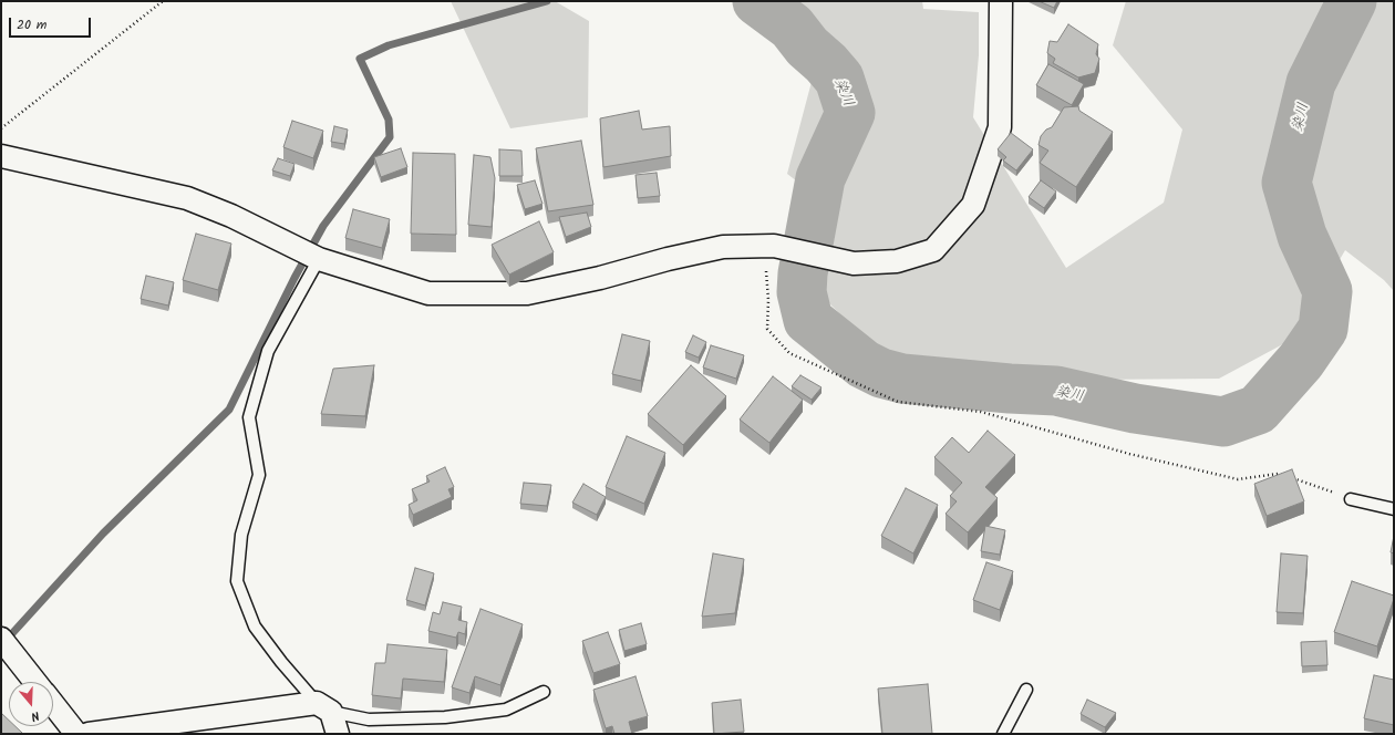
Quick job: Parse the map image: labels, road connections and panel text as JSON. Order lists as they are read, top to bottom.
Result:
{
  "water": ["染川"],
  "scale_bar": "20 m",
  "north": "bottom"
}
